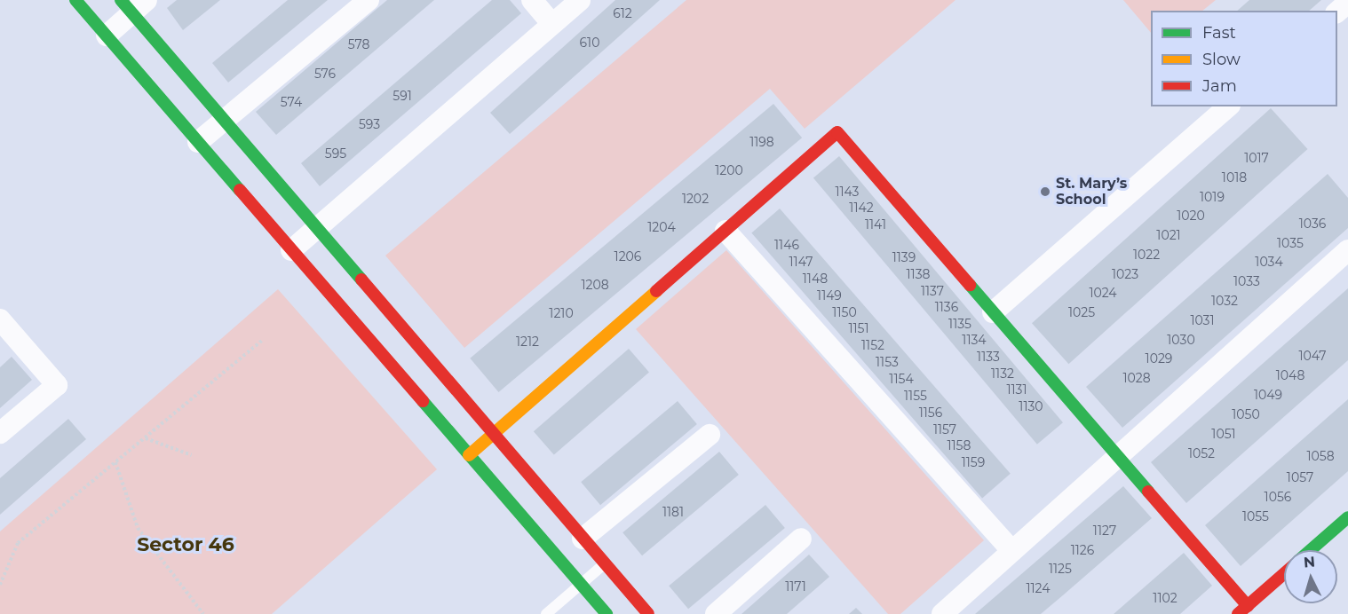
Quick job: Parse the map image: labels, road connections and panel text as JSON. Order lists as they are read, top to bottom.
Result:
{
  "districts": ["Sector 46"],
  "places": ["St. Mary’s School"],
  "house_numbers": [
    "612",
    "610",
    "578",
    "576",
    "591",
    "574",
    "593",
    "1198",
    "595",
    "1017",
    "1200",
    "1018",
    "1143",
    "1019",
    "1202",
    "1142",
    "1020",
    "1036",
    "1141",
    "1204",
    "1021",
    "1035",
    "1146",
    "1022",
    "1206",
    "1139",
    "1147",
    "1034",
    "1138",
    "1023",
    "1148",
    "1033",
    "1208",
    "1137",
    "1024",
    "1149",
    "1032",
    "1136",
    "1150",
    "1025",
    "1210",
    "1031",
    "1135",
    "1151",
    "1134",
    "1030",
    "1212",
    "1152",
    "1047",
    "1133",
    "1029",
    "1153",
    "1132",
    "1048",
    "1028",
    "1154",
    "1131",
    "1049",
    "1155",
    "1130",
    "1156",
    "1050",
    "1157",
    "1051",
    "1158",
    "1052",
    "1058",
    "1159",
    "1057",
    "1056",
    "1181",
    "1055",
    "1127",
    "1126",
    "1125",
    "1171",
    "1124",
    "1102"
  ],
  "legend": ["Fast", "Slow", "Jam"],
  "north": "top"
}
